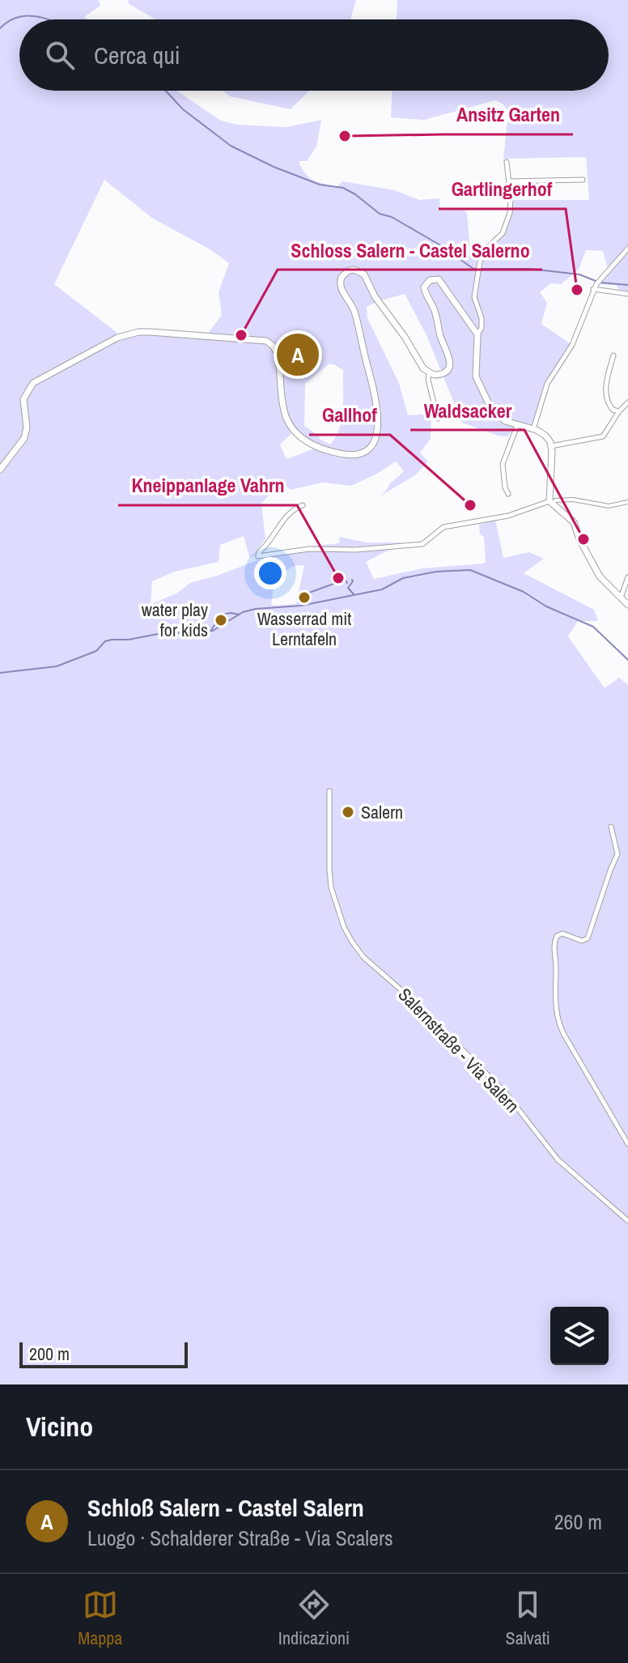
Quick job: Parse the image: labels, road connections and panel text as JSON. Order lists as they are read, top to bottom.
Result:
{
  "streets": {
    "street": ["Salernstraße - Via Salern"]
  },
  "places": [
    "Ansitz Garten",
    "Gartlingerhof",
    "Schloss Salern - Castel Salerno",
    "Gallhof",
    "Waldsacker",
    "Kneippanlage Vahrn",
    "Wasserrad mit Lerntafeln",
    "water play for kids",
    "Salern"
  ],
  "scale_bar": "200 m",
  "page": {
    "search": "Cerca qui",
    "pins": "A",
    "scale": "200 m",
    "heading": "Vicino",
    "list": [
      {
        "mark": "A",
        "name": "Schloß Salern - Castel Salern",
        "note": "Luogo · Schalderer Straße - Via Scalers",
        "value": "260 m"
      }
    ],
    "nav": ["Mappa", "Indicazioni", "Salvati"]
  }
}
